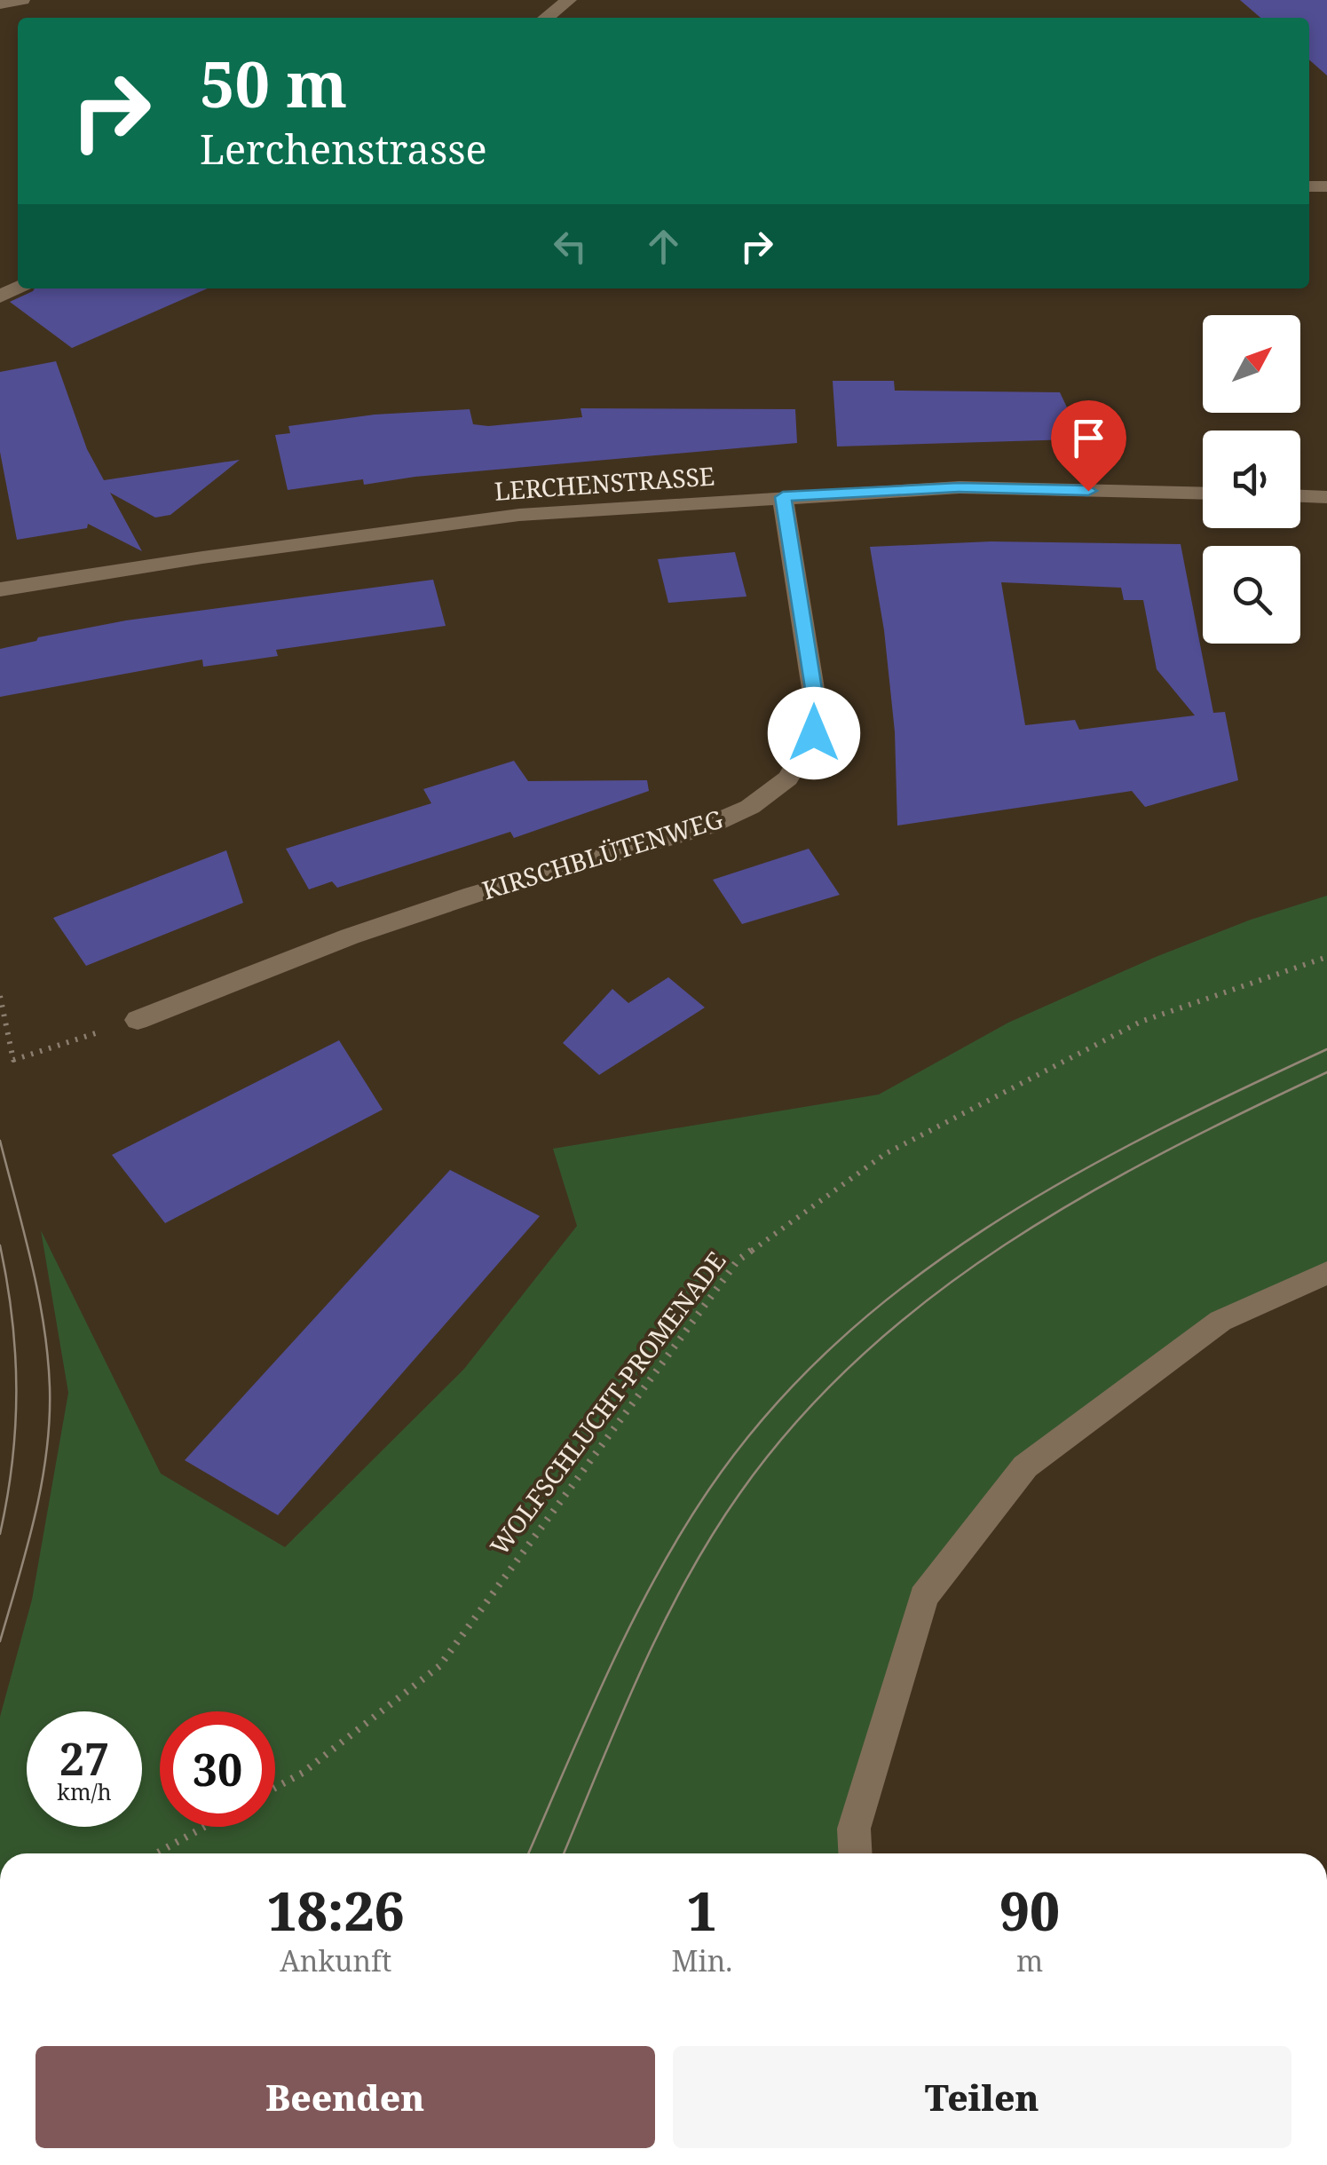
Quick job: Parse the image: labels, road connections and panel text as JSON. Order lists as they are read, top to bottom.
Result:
{
  "streets": {
    "street": ["LERCHENSTRASSE", "KIRSCHBLÜTENWEG"],
    "path": ["WOLFSCHLUCHT-PROMENADE"]
  },
  "crossings": [
    ["LERCHENSTRASSE", "KIRSCHBLÜTENWEG"]
  ],
  "north": "top right",
  "page": {
    "turn": ["50 m", "Lerchenstrasse"],
    "speed": "27 km/h",
    "limit": "30",
    "eta": [
      "18:26",
      "Ankunft",
      "1",
      "Min.",
      "90",
      "m"
    ],
    "buttons": ["Beenden", "Teilen"]
  }
}
